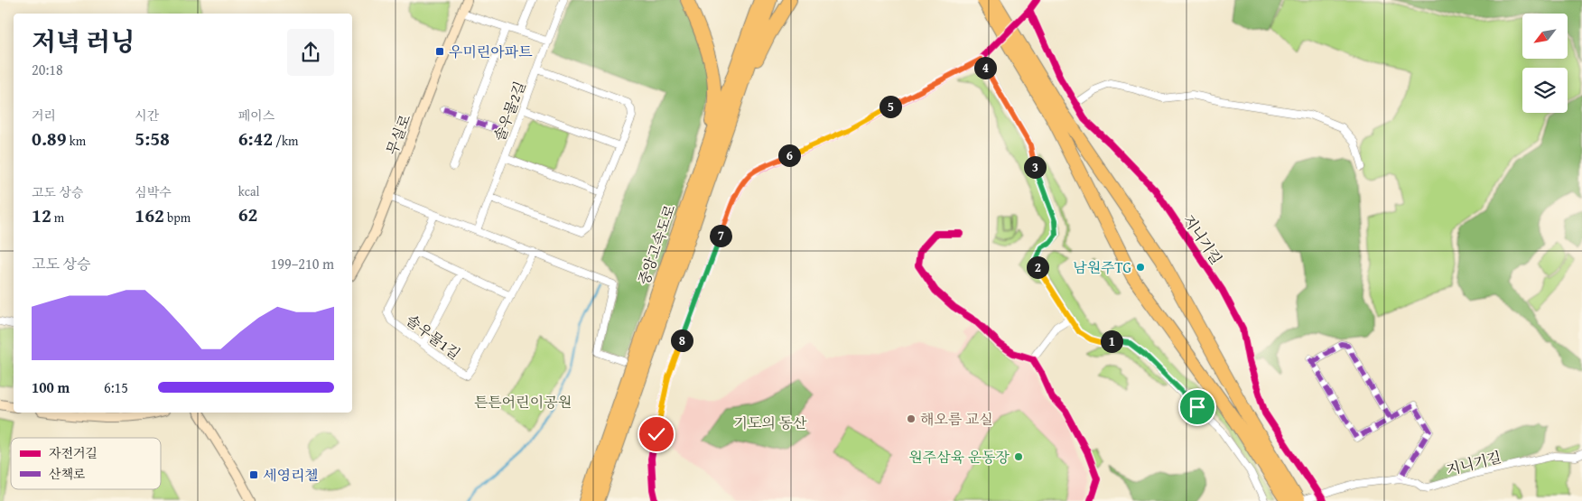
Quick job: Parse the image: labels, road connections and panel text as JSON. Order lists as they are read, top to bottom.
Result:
{
  "streets": {
    "highway": ["중앙고속도로"],
    "street": [
      "솔우물2길",
      "무실로",
      "지니기길",
      "솔우물1길"
    ]
  },
  "parks": ["튼튼어린이공원", "기도의 동산"],
  "places": {
    "transit": ["우미린아파트", "세영리첼"],
    "other": ["남원주TG", "해오름 교실", "원주삼육 운동장"]
  },
  "legend": ["자전거길", "산책로"],
  "north": "bottom left",
  "page": {
    "heading": ["저녁 러닝", "20:18"],
    "pins": [
      "4",
      "5",
      "6",
      "3",
      "7",
      "2",
      "8",
      "1"
    ],
    "stats": [
      ["거리", "0.89 km"],
      ["시간", "5:58"],
      ["페이스", "6:42 /km"],
      ["고도 상승", "12 m"],
      ["심박수", "162 bpm"],
      ["kcal", "62"]
    ],
    "chart": ["고도 상승", "199–210 m"],
    "list": [
      {
        "name": "100 m",
        "note": "6:15"
      }
    ]
  }
}
